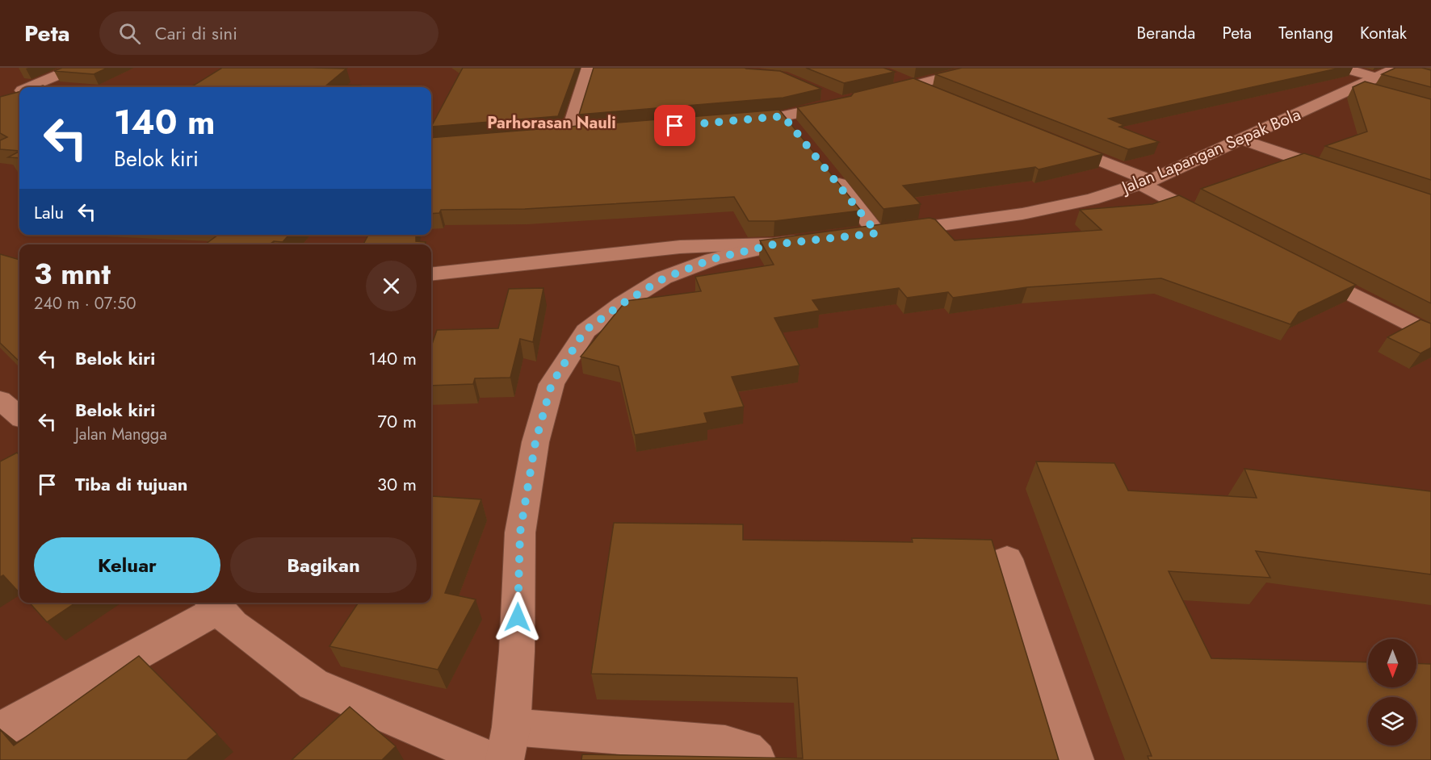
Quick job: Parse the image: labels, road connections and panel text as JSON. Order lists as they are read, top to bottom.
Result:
{
  "streets": {
    "street": ["Jalan Lapangan Sepak Bola"]
  },
  "districts": ["Parhorasan Nauli"],
  "north": "bottom",
  "page": {
    "header": "Peta",
    "search": "Cari di sini",
    "nav": [
      "Beranda",
      "Peta",
      "Tentang",
      "Kontak"
    ],
    "turn": ["140 m", "Belok kiri"],
    "then": "Lalu",
    "heading": ["3 mnt", "240 m · 07:50"],
    "list": [
      {
        "name": "Belok kiri",
        "value": "140 m"
      },
      {
        "name": "Belok kiri",
        "note": "Jalan Mangga",
        "value": "70 m"
      },
      {
        "name": "Tiba di tujuan",
        "value": "30 m"
      }
    ],
    "buttons": ["Keluar", "Bagikan"]
  }
}
